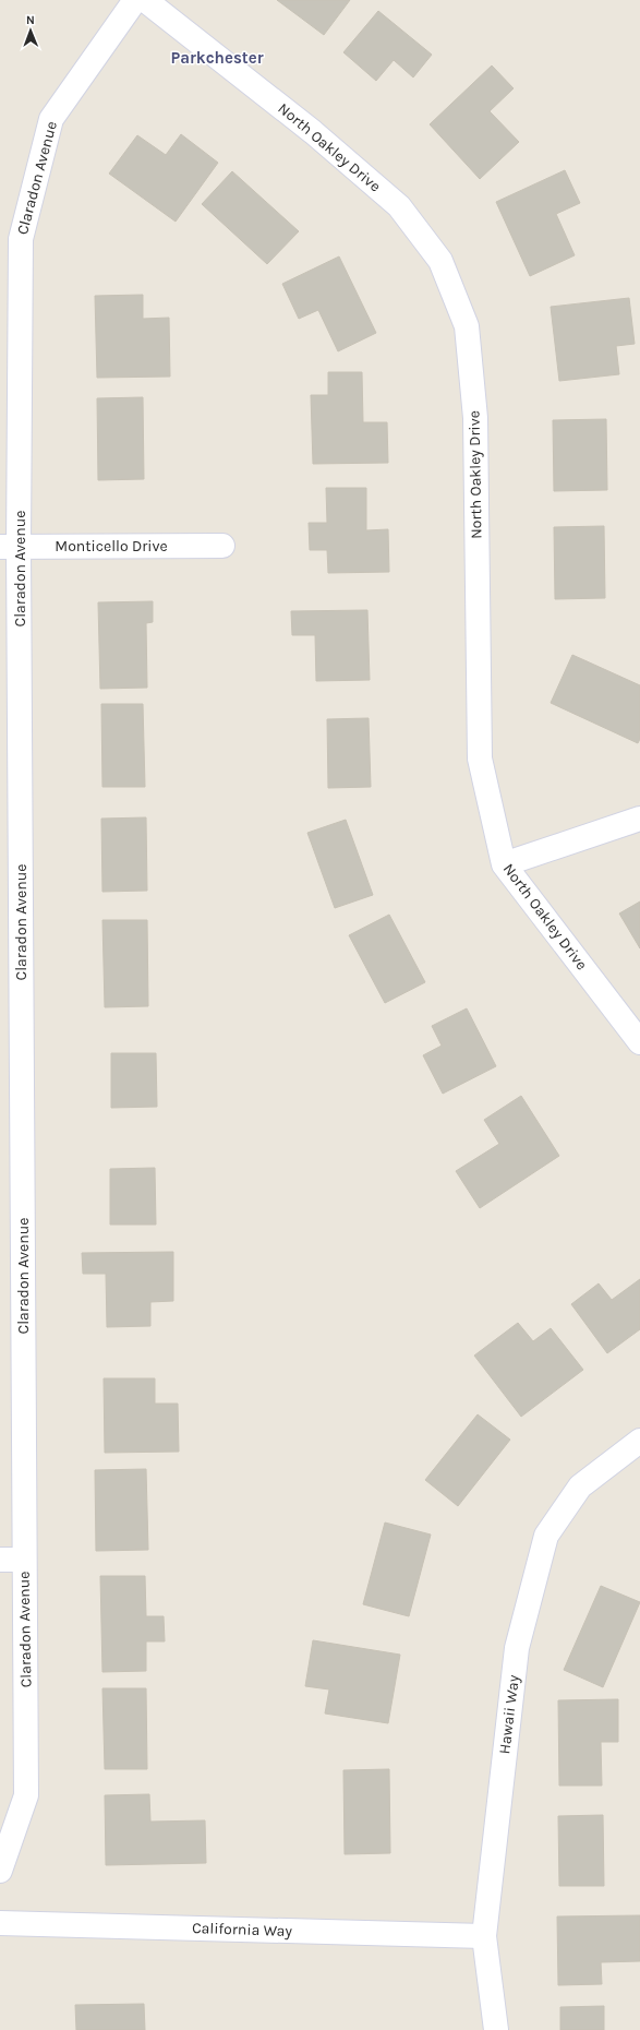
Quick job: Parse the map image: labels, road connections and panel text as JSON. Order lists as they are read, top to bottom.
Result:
{
  "streets": {
    "street": [
      "North Oakley Drive",
      "Claradon Avenue",
      "Monticello Drive",
      "Hawaii Way",
      "California Way"
    ]
  },
  "crossings": [
    ["Claradon Avenue", "Monticello Drive"],
    ["Hawaii Way", "California Way"]
  ],
  "districts": ["Parkchester"],
  "north": "top"
}
